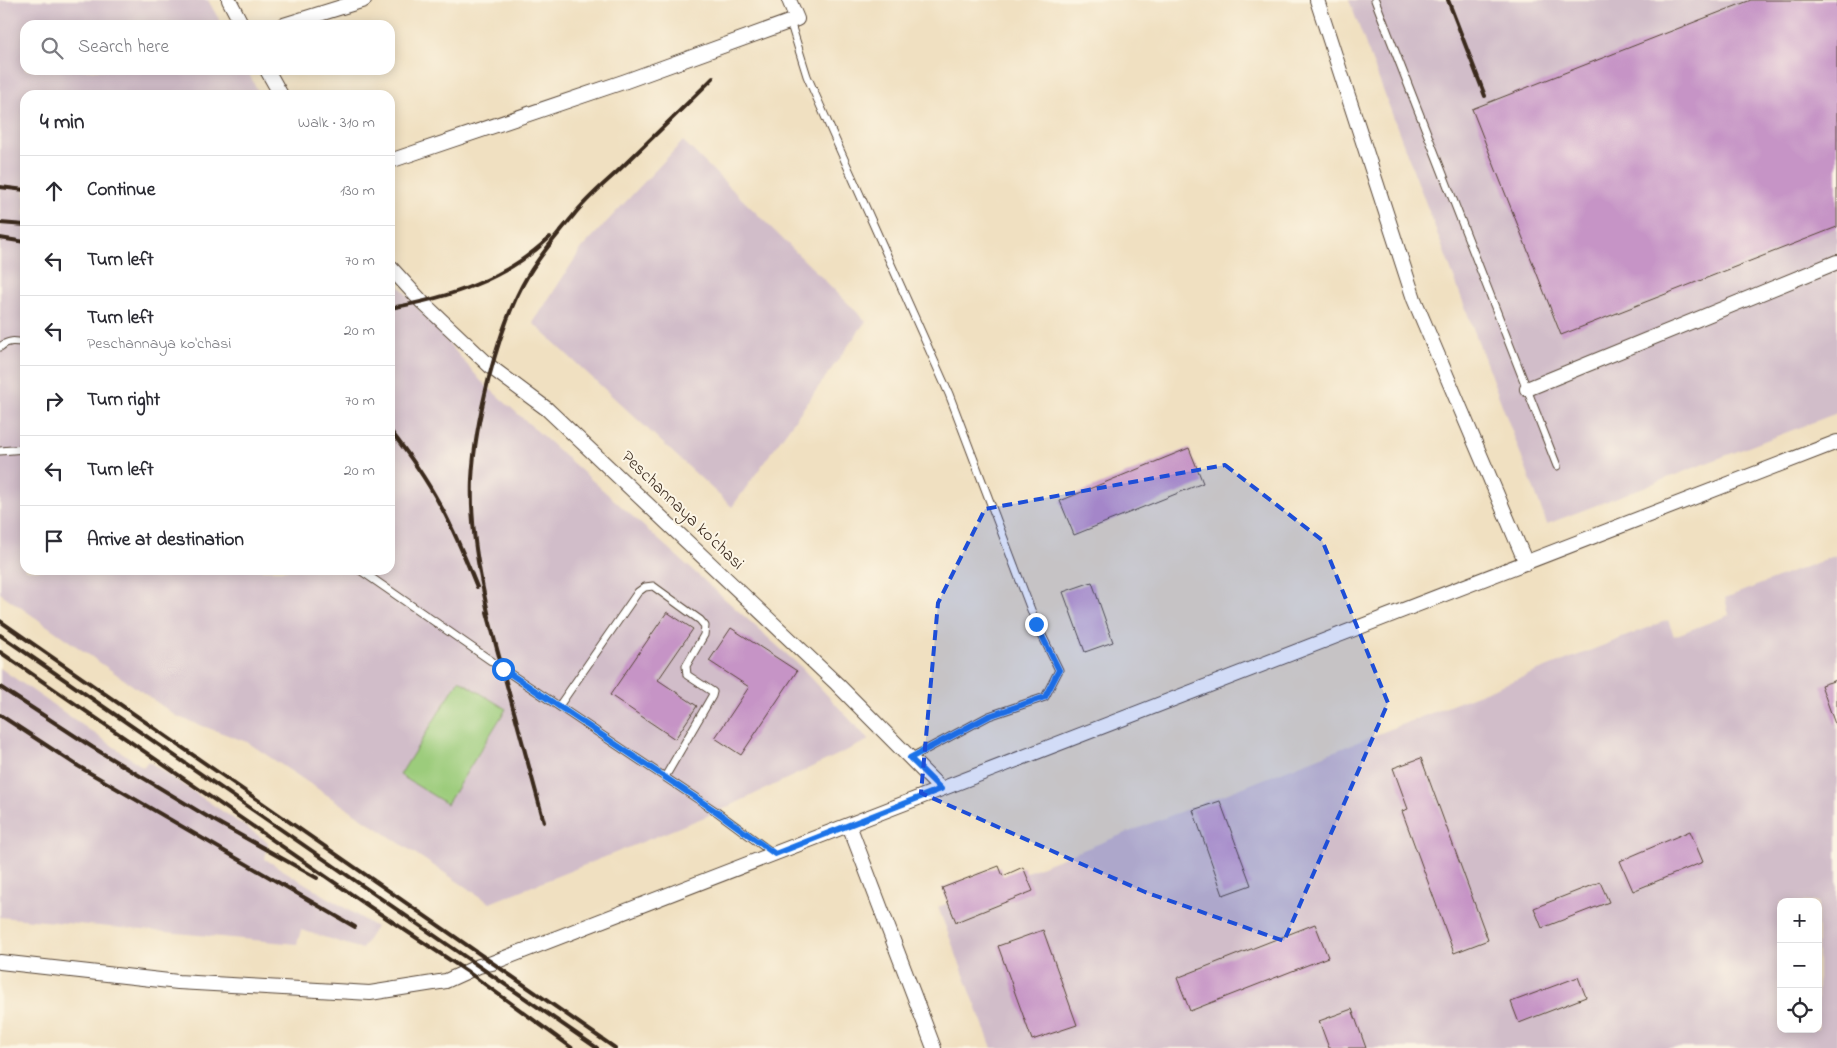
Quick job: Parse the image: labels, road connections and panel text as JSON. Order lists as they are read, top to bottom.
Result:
{
  "streets": {
    "street": ["Peschannaya ko'chasi"]
  },
  "page": {
    "search": "Search here",
    "heading": ["4 min", "Walk · 310 m"],
    "list": [
      ["Continue", "130 m"],
      ["Turn left", "70 m"],
      ["Turn left", "Peschannaya ko'chasi", "20 m"],
      ["Turn right", "70 m"],
      ["Turn left", "20 m"],
      "Arrive at destination"
    ],
    "map_buttons": ["+", "−"]
  }
}
